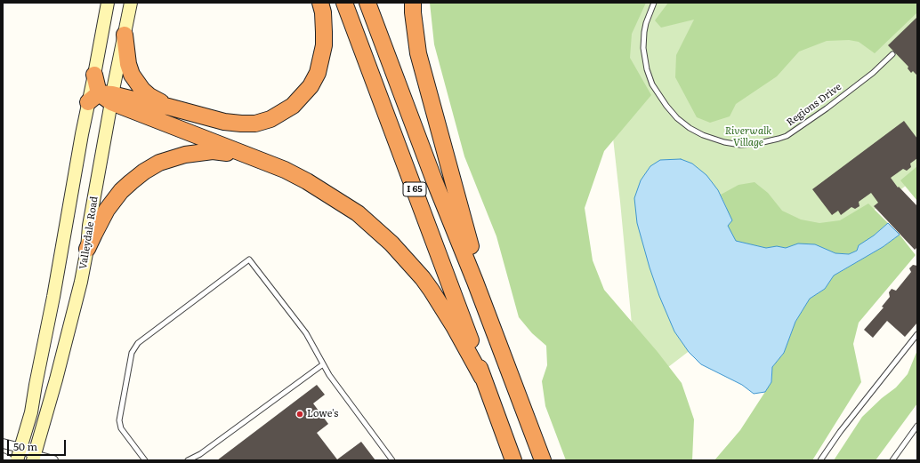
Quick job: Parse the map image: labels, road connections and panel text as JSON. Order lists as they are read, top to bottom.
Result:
{
  "streets": {
    "highway": ["I 65"],
    "main road": ["Valleydale Road"],
    "lane": ["Regions Drive"]
  },
  "parks": ["Riverwalk Village"],
  "places": ["Lowe's"],
  "scale_bar": "50 m"
}
